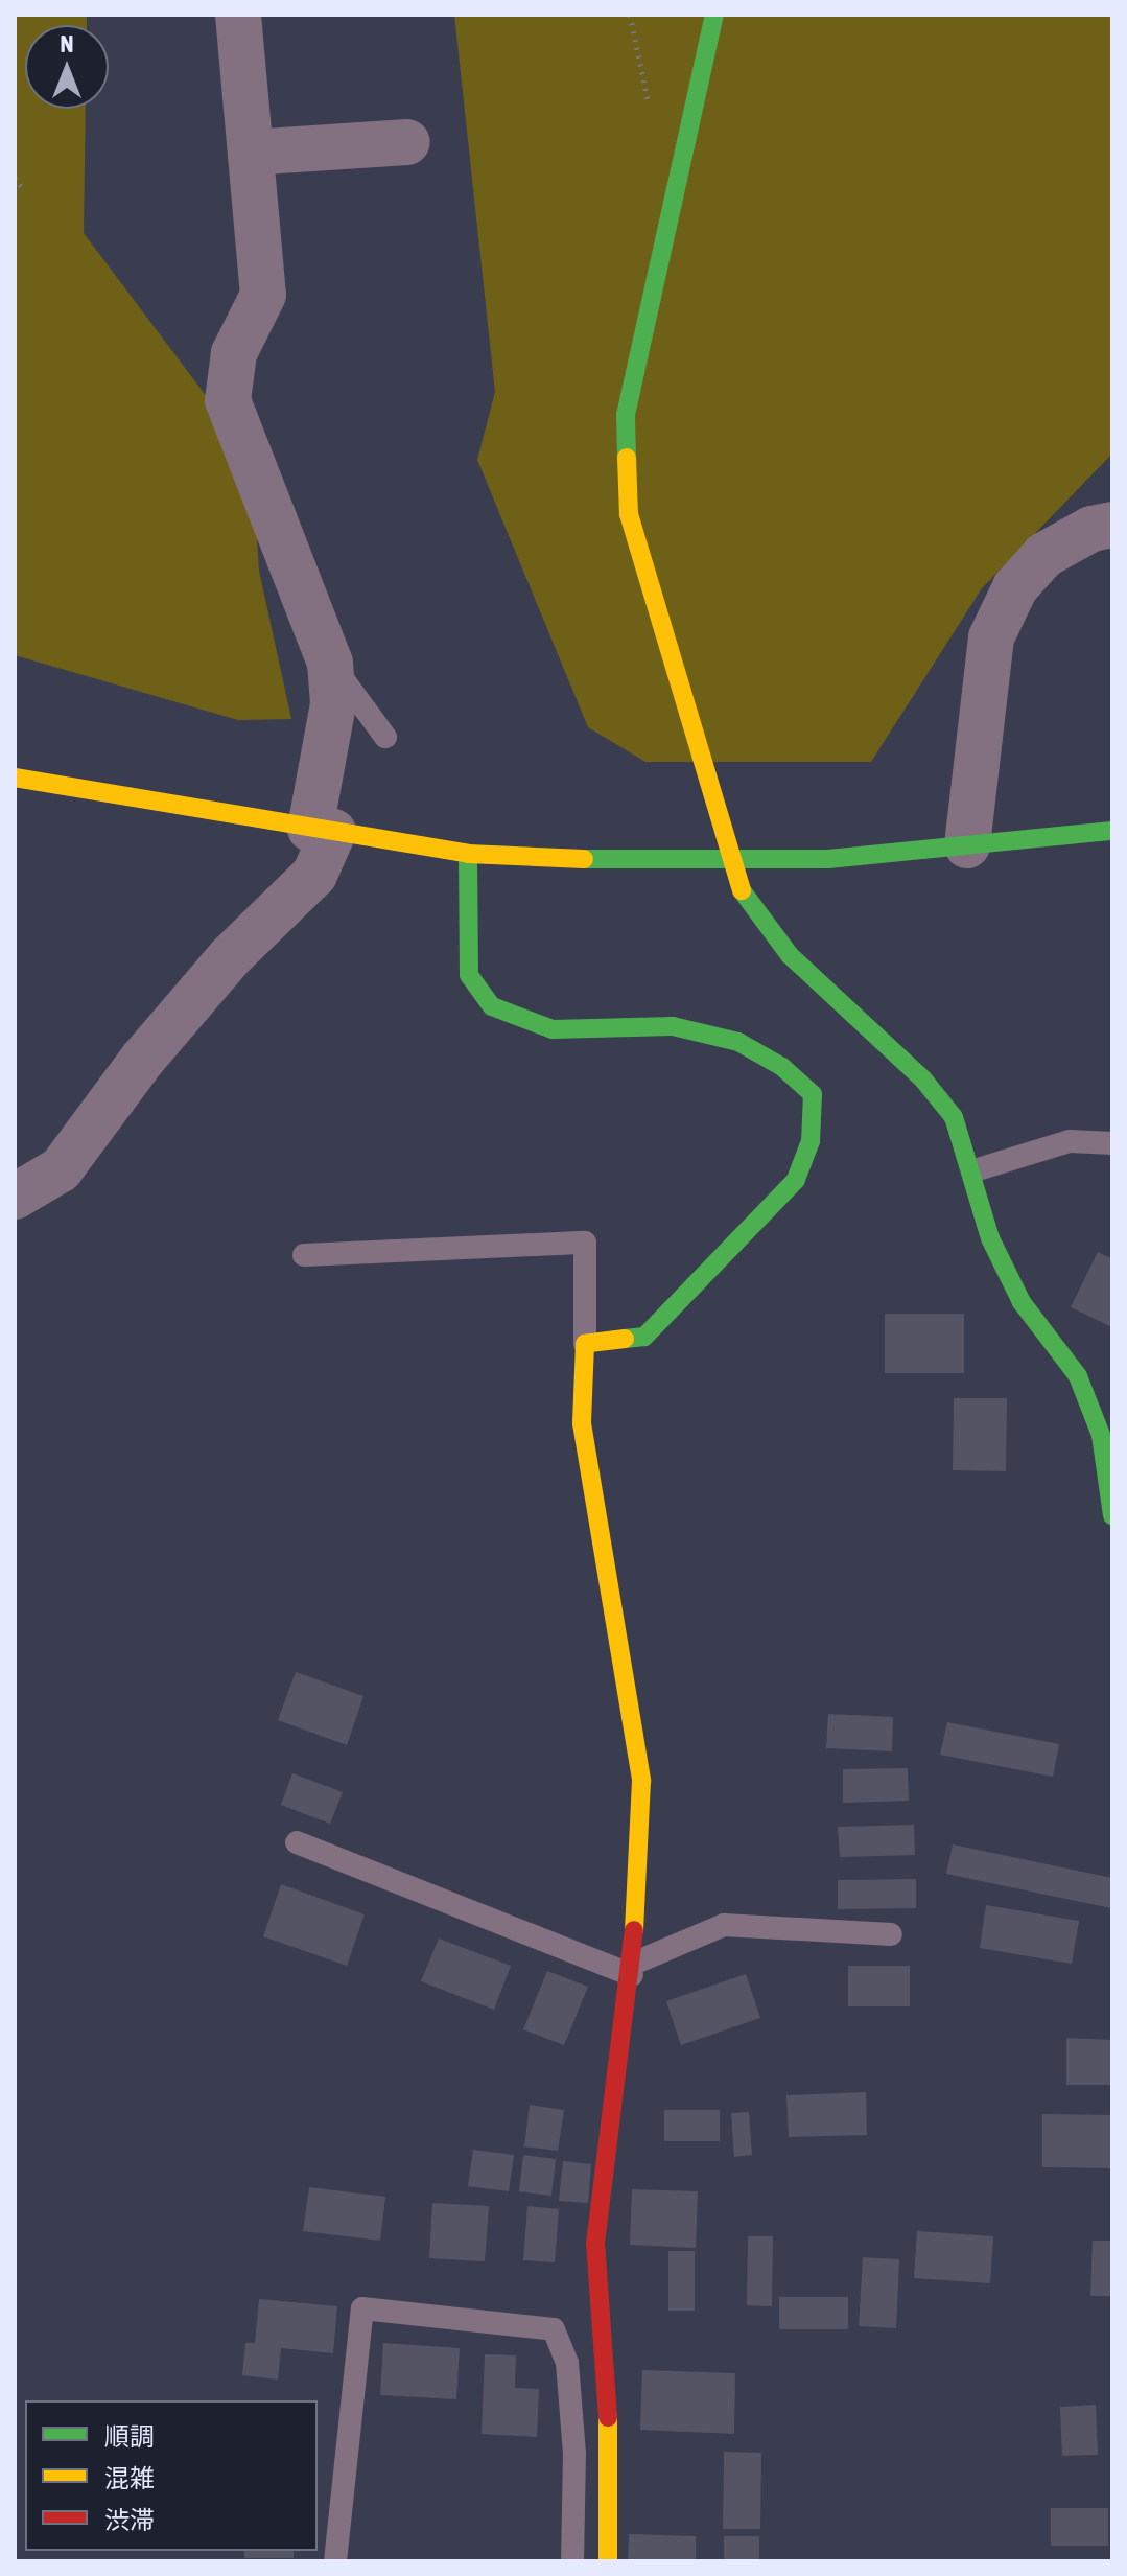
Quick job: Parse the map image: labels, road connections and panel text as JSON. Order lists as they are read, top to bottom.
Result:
{
  "legend": ["順調", "混雑", "渋滞"],
  "north": "top"
}
